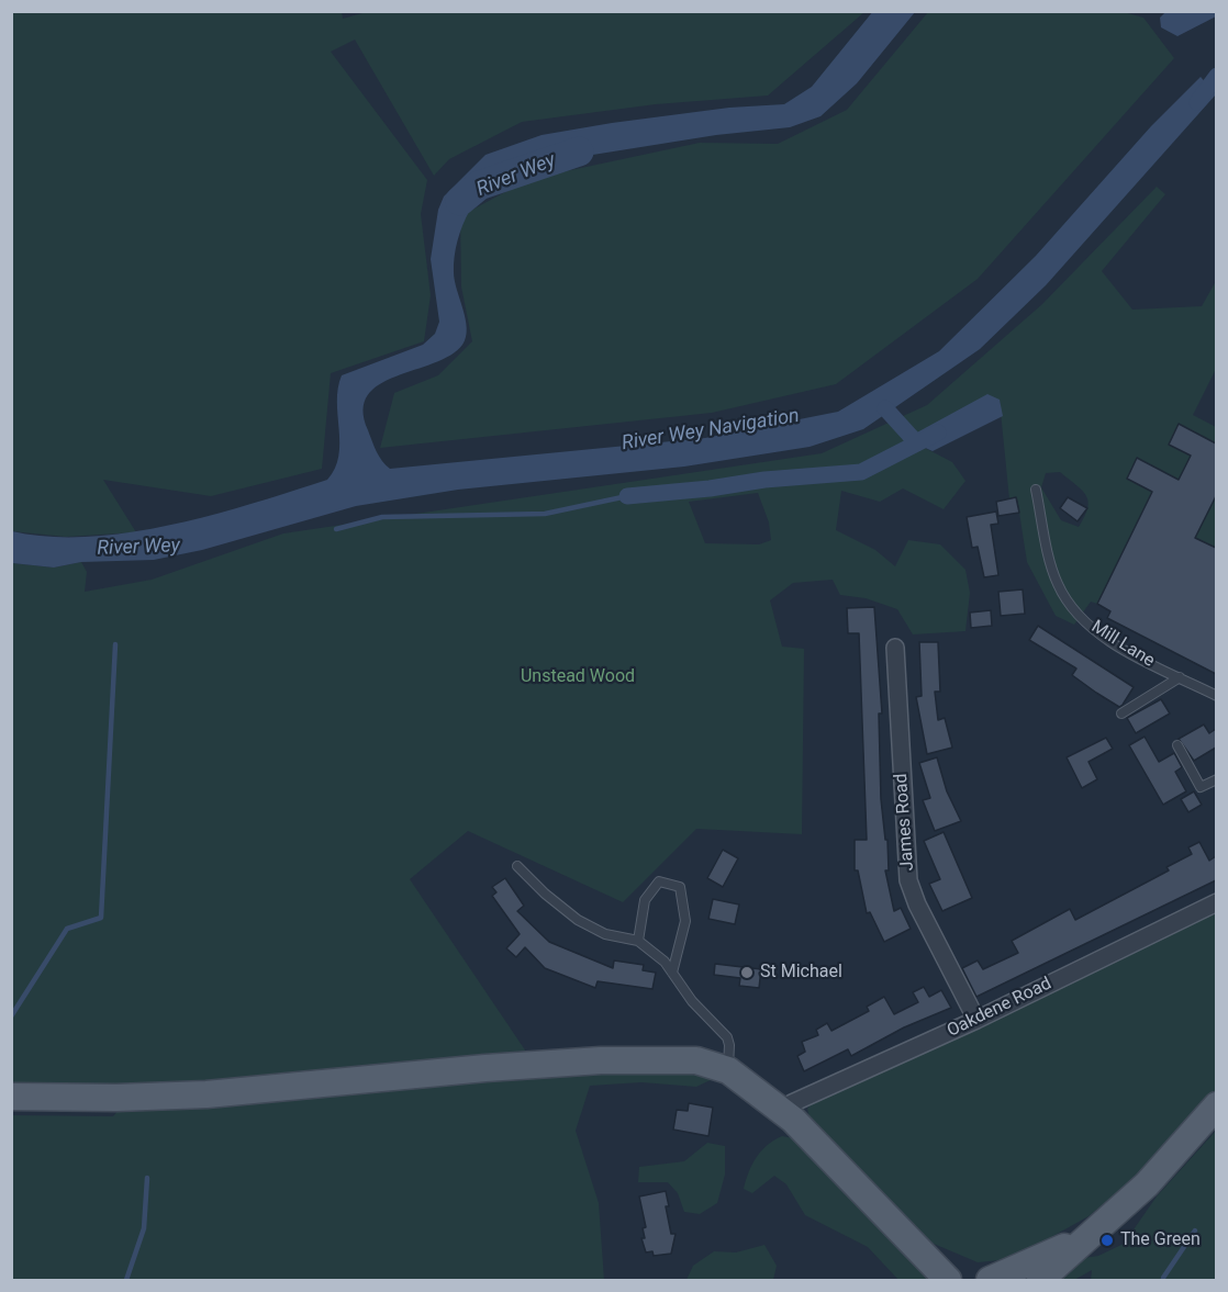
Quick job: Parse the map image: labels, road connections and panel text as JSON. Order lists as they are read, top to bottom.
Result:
{
  "streets": {
    "street": ["James Road", "Oakdene Road"],
    "lane": ["Mill Lane"]
  },
  "crossings": [
    ["James Road", "Oakdene Road"]
  ],
  "water": ["River Wey", "River Wey Navigation"],
  "parks": ["Unstead Wood"],
  "places": ["St Michael", "The Green"]
}
